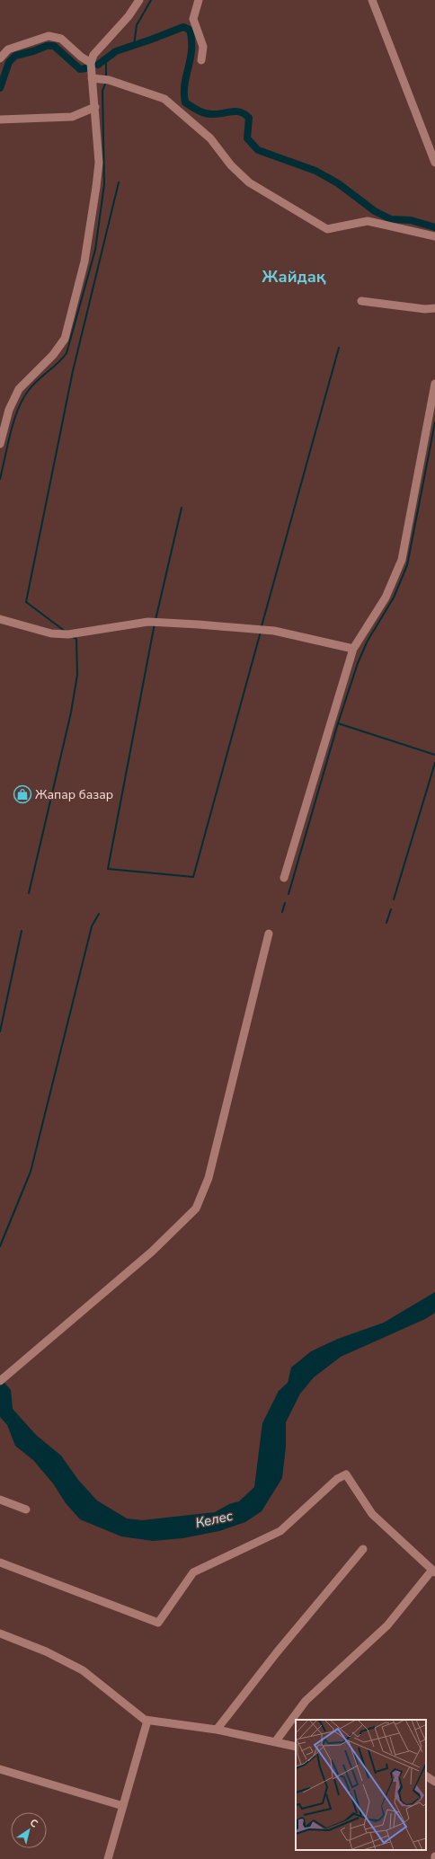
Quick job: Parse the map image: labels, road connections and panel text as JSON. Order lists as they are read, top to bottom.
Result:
{
  "districts": ["Жайдақ"],
  "water": ["Келес"],
  "places": {
    "shop": ["Жапар базар"]
  },
  "north": "top right"
}
